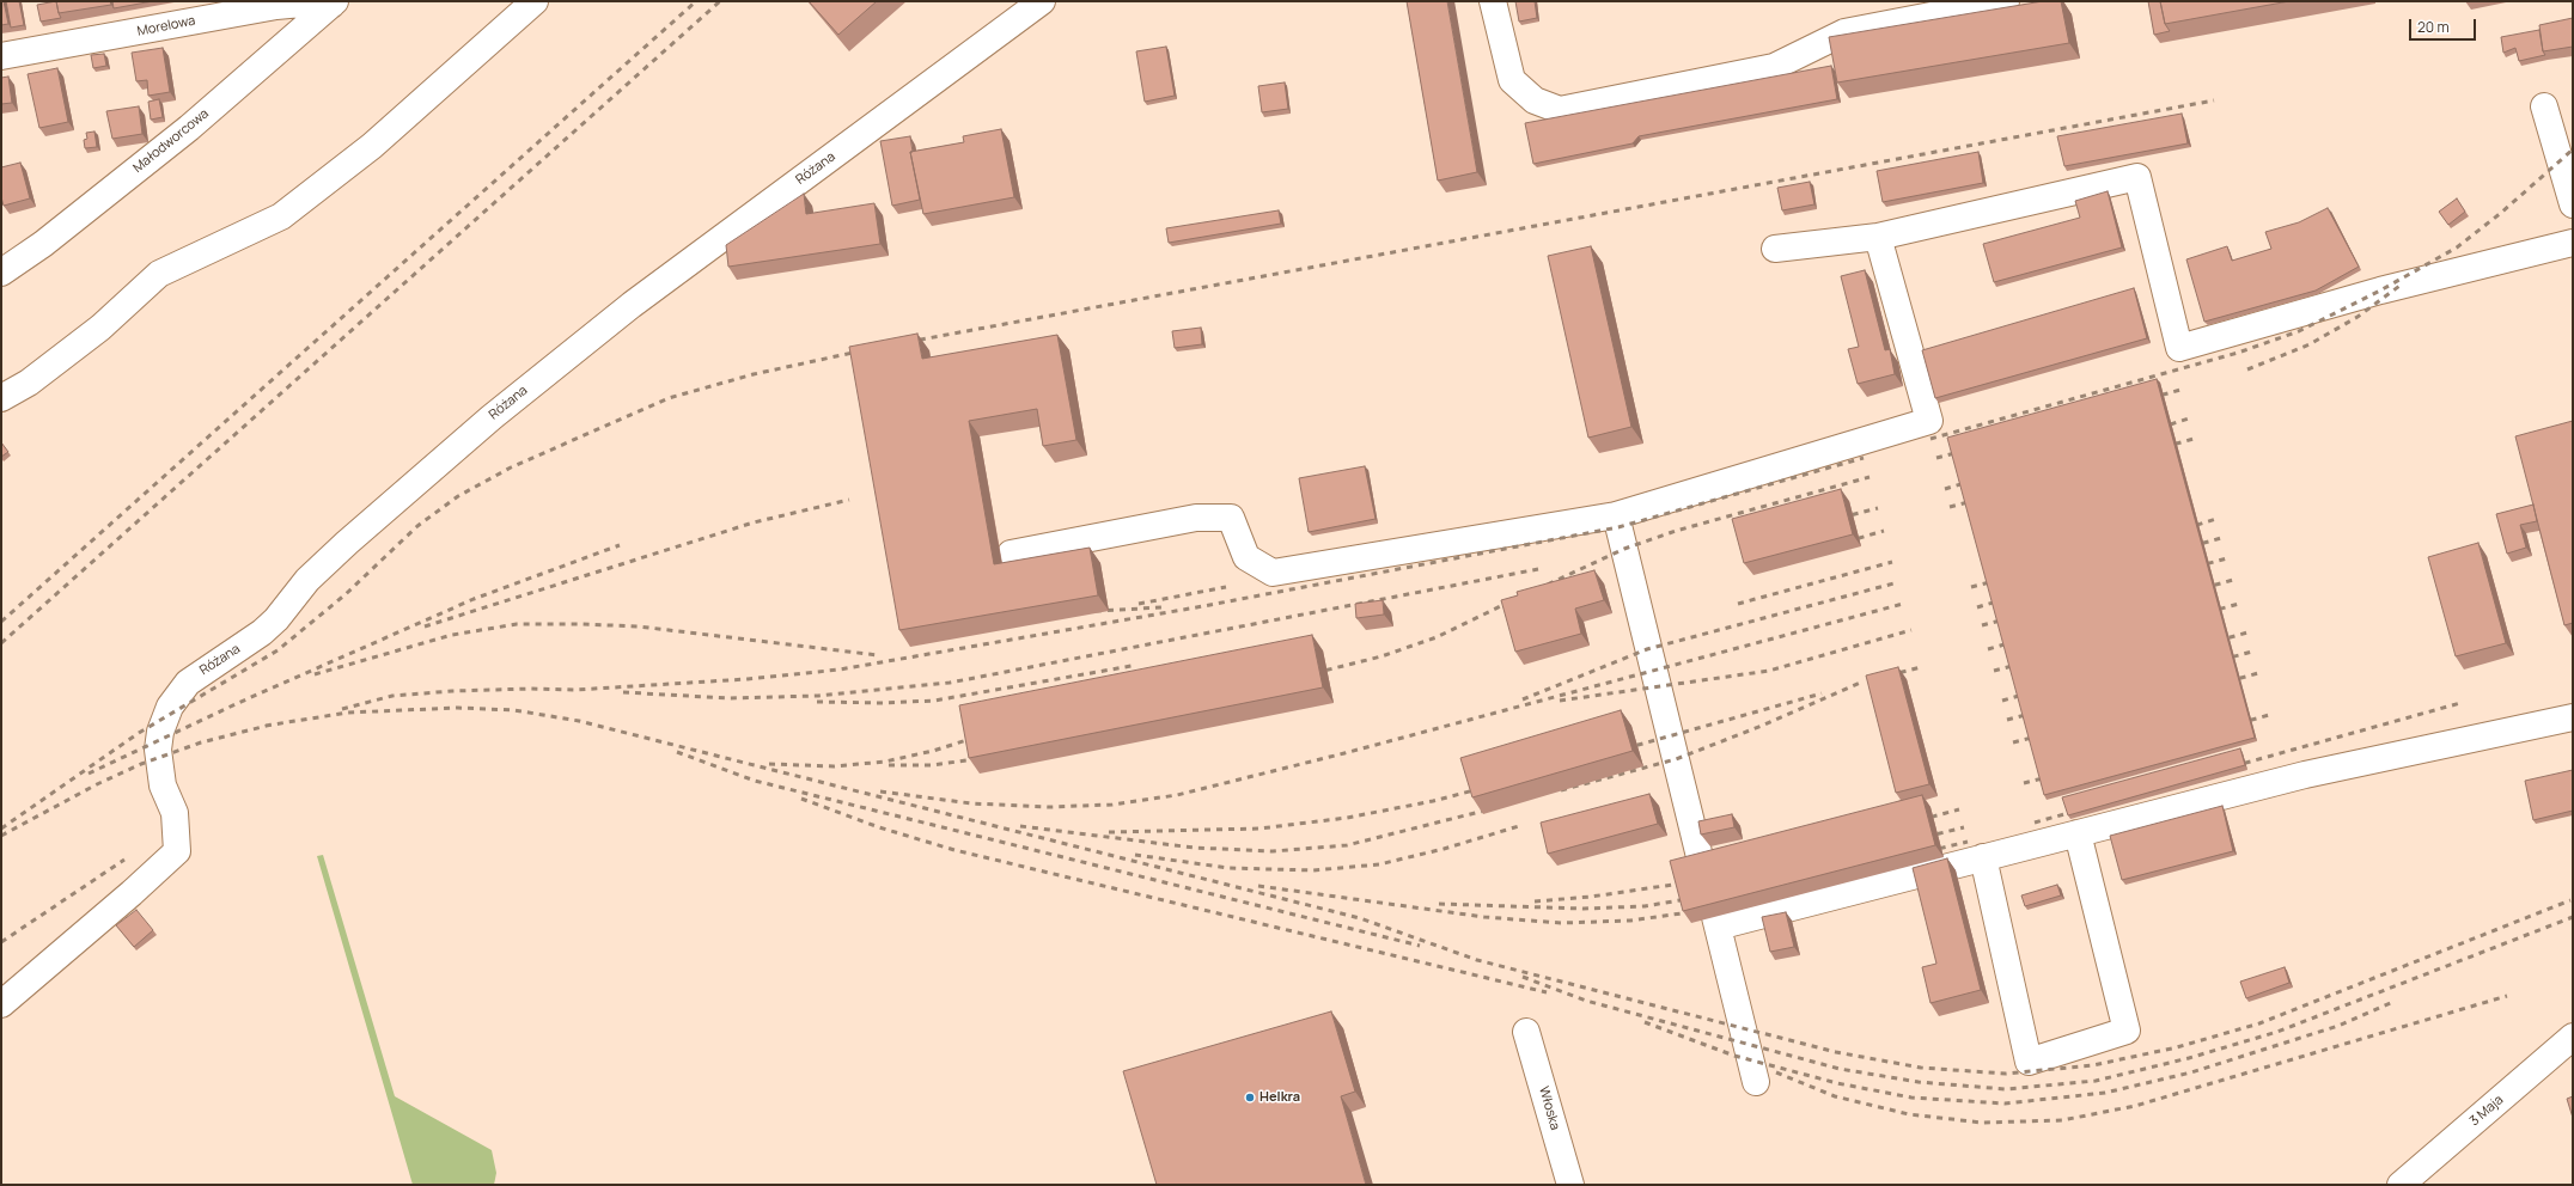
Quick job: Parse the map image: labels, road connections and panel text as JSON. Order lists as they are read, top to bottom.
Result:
{
  "streets": {
    "street": [
      "Morelowa",
      "Małodworcowa",
      "Różana",
      "Włoska",
      "3 Maja"
    ]
  },
  "crossings": [
    ["Morelowa", "Małodworcowa"]
  ],
  "places": ["Helkra"],
  "scale_bar": "20 m"
}
